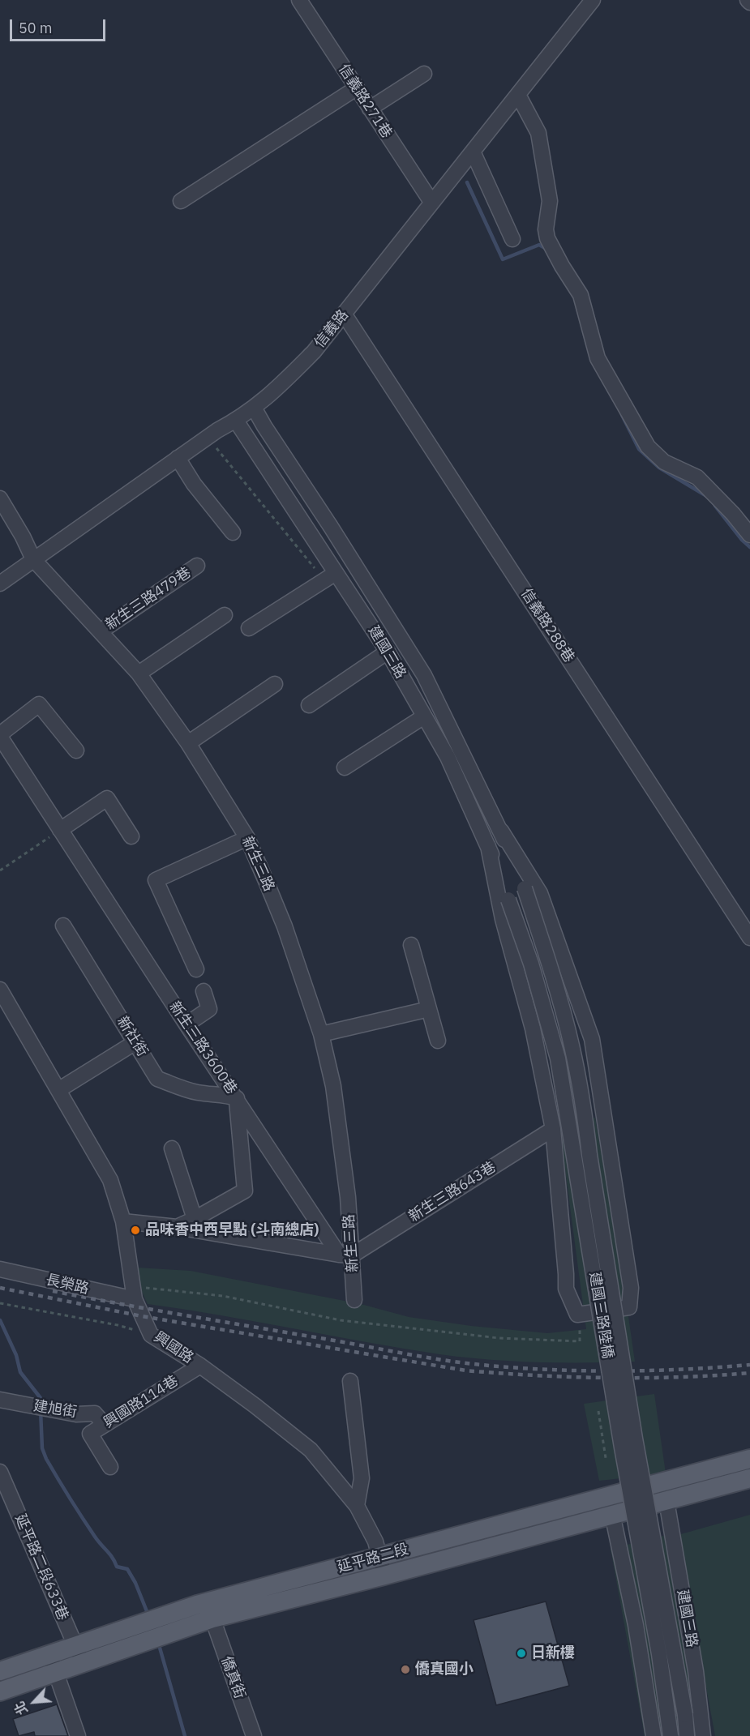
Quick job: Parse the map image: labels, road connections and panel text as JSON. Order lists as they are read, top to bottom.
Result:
{
  "streets": {
    "main road": ["延平路二段"],
    "street": [
      "信義路271巷",
      "信義路",
      "新生三路479巷",
      "信義路288巷",
      "建國三路",
      "新生三路",
      "新社街",
      "新生三路3600巷",
      "新生三路643巷",
      "長榮路",
      "建國三路陸橋",
      "興國路",
      "興國路114巷",
      "建旭街",
      "延平路二段633巷",
      "僑真街"
    ]
  },
  "crossings": [
    ["信義路271巷", "信義路"],
    ["信義路", "信義路288巷"],
    ["信義路", "建國三路"],
    ["信義路", "新生三路"],
    ["新生三路479巷", "新生三路"],
    ["建國三路", "建國三路陸橋"],
    ["建國三路", "延平路二段"],
    ["新生三路", "新生三路3600巷"],
    ["新生三路", "新生三路643巷"],
    ["新社街", "新生三路3600巷"],
    ["新生三路3600巷", "新生三路643巷"],
    ["長榮路", "興國路"],
    ["興國路", "興國路114巷"],
    ["興國路", "延平路二段"],
    ["興國路114巷", "建旭街"],
    ["延平路二段", "延平路二段633巷"],
    ["延平路二段", "僑真街"]
  ],
  "places": ["品味香中西早點 (斗南總店)", "日新樓", "僑真國小"],
  "scale_bar": "50 m",
  "north": "bottom left"
}
